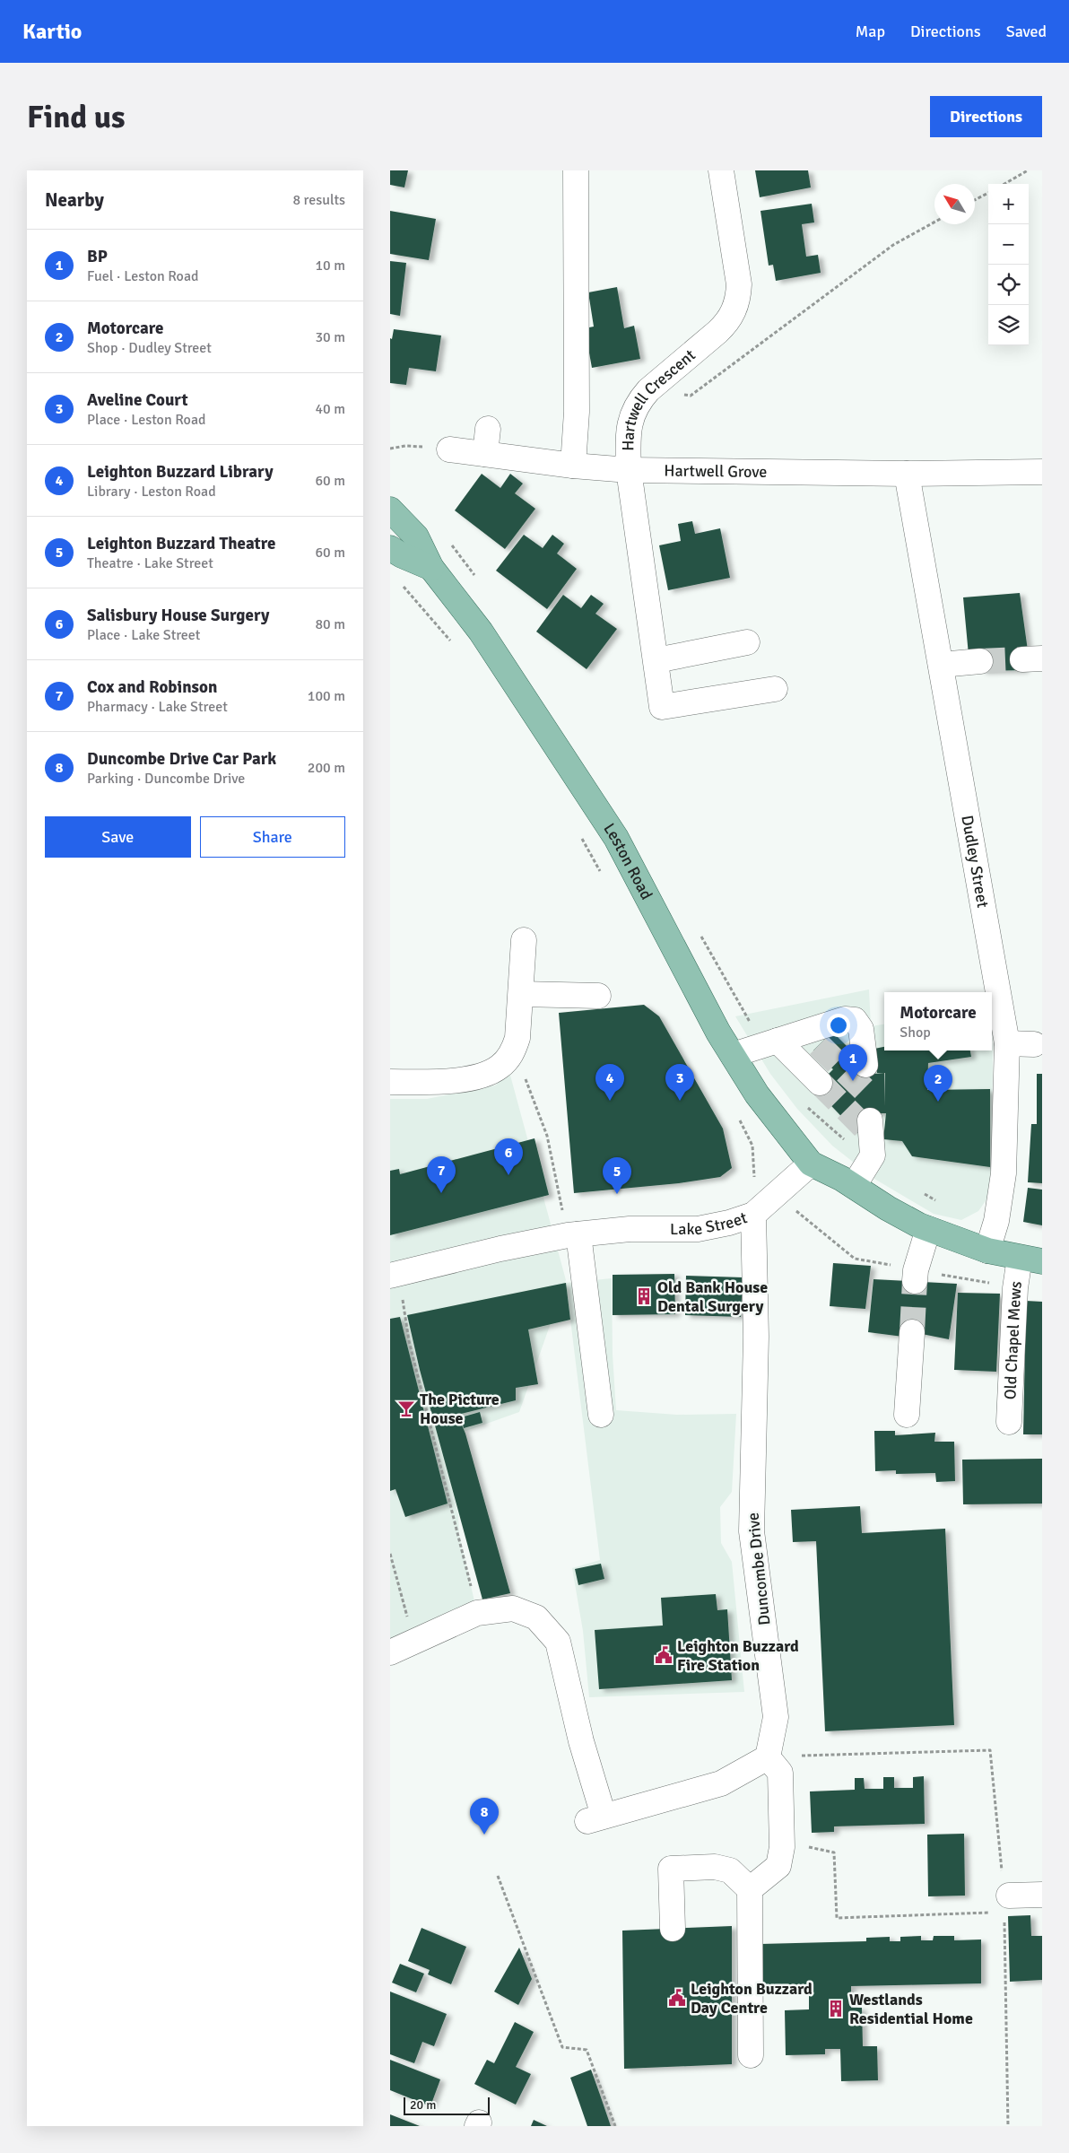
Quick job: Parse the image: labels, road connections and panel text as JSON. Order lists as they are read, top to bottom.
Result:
{
  "streets": {
    "main road": ["Leston Road"],
    "street": [
      "Hartwell Crescent",
      "Hartwell Grove",
      "Dudley Street",
      "Lake Street",
      "Old Chapel Mews",
      "Duncombe Drive"
    ]
  },
  "crossings": [
    ["Hartwell Crescent", "Hartwell Grove"],
    ["Hartwell Grove", "Dudley Street"],
    ["Leston Road", "Lake Street"],
    ["Lake Street", "Duncombe Drive"]
  ],
  "places": {
    "building": ["Old Bank House Dental Surgery", "Westlands Residential Home"],
    "bar": ["The Picture House"],
    "public building": ["Leighton Buzzard Fire Station", "Leighton Buzzard Day Centre"]
  },
  "scale_bar": "20 m",
  "north": "top left",
  "page": {
    "header": "Kartio",
    "nav": ["Map", "Directions", "Saved"],
    "buttons": [
      "Directions",
      ["Save", "Share"]
    ],
    "title": "Find us",
    "heading": ["Nearby", "8 results"],
    "map_buttons": ["+", "−"],
    "list": [
      {
        "mark": "1",
        "name": "BP",
        "note": "Fuel · Leston Road",
        "value": "10 m"
      },
      {
        "mark": "2",
        "name": "Motorcare",
        "note": "Shop · Dudley Street",
        "value": "30 m"
      },
      {
        "mark": "3",
        "name": "Aveline Court",
        "note": "Place · Leston Road",
        "value": "40 m"
      },
      {
        "mark": "4",
        "name": "Leighton Buzzard Library",
        "note": "Library · Leston Road",
        "value": "60 m"
      },
      {
        "mark": "5",
        "name": "Leighton Buzzard Theatre",
        "note": "Theatre · Lake Street",
        "value": "60 m"
      },
      {
        "mark": "6",
        "name": "Salisbury House Surgery",
        "note": "Place · Lake Street",
        "value": "80 m"
      },
      {
        "mark": "7",
        "name": "Cox and Robinson",
        "note": "Pharmacy · Lake Street",
        "value": "100 m"
      },
      {
        "mark": "8",
        "name": "Duncombe Drive Car Park",
        "note": "Parking · Duncombe Drive",
        "value": "200 m"
      }
    ],
    "popup": ["Motorcare", "Shop"],
    "pins": [
      "1",
      "3",
      "4",
      "2",
      "6",
      "7",
      "5",
      "8"
    ],
    "scale": "20 m"
  }
}
